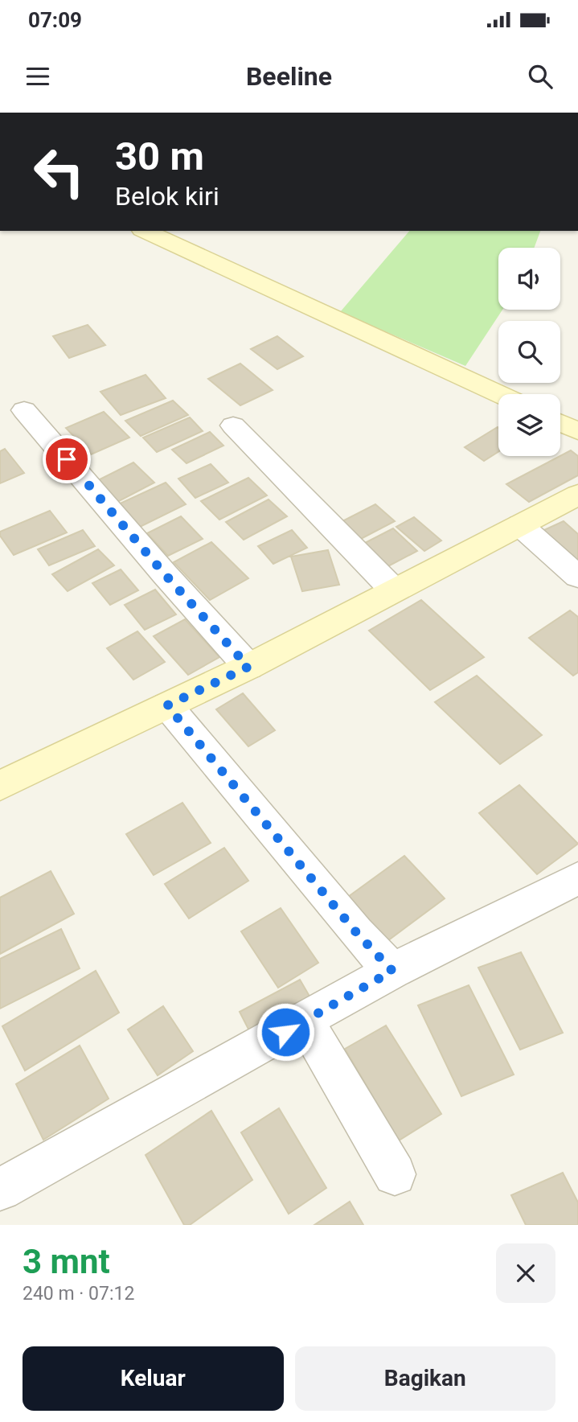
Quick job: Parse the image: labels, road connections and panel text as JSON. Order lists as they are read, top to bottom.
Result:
{
  "page": {
    "status": "07:09",
    "header": "Beeline",
    "turn": ["30 m", "Belok kiri"],
    "heading": ["3 mnt", "240 m · 07:12"],
    "buttons": ["Keluar", "Bagikan"]
  }
}
